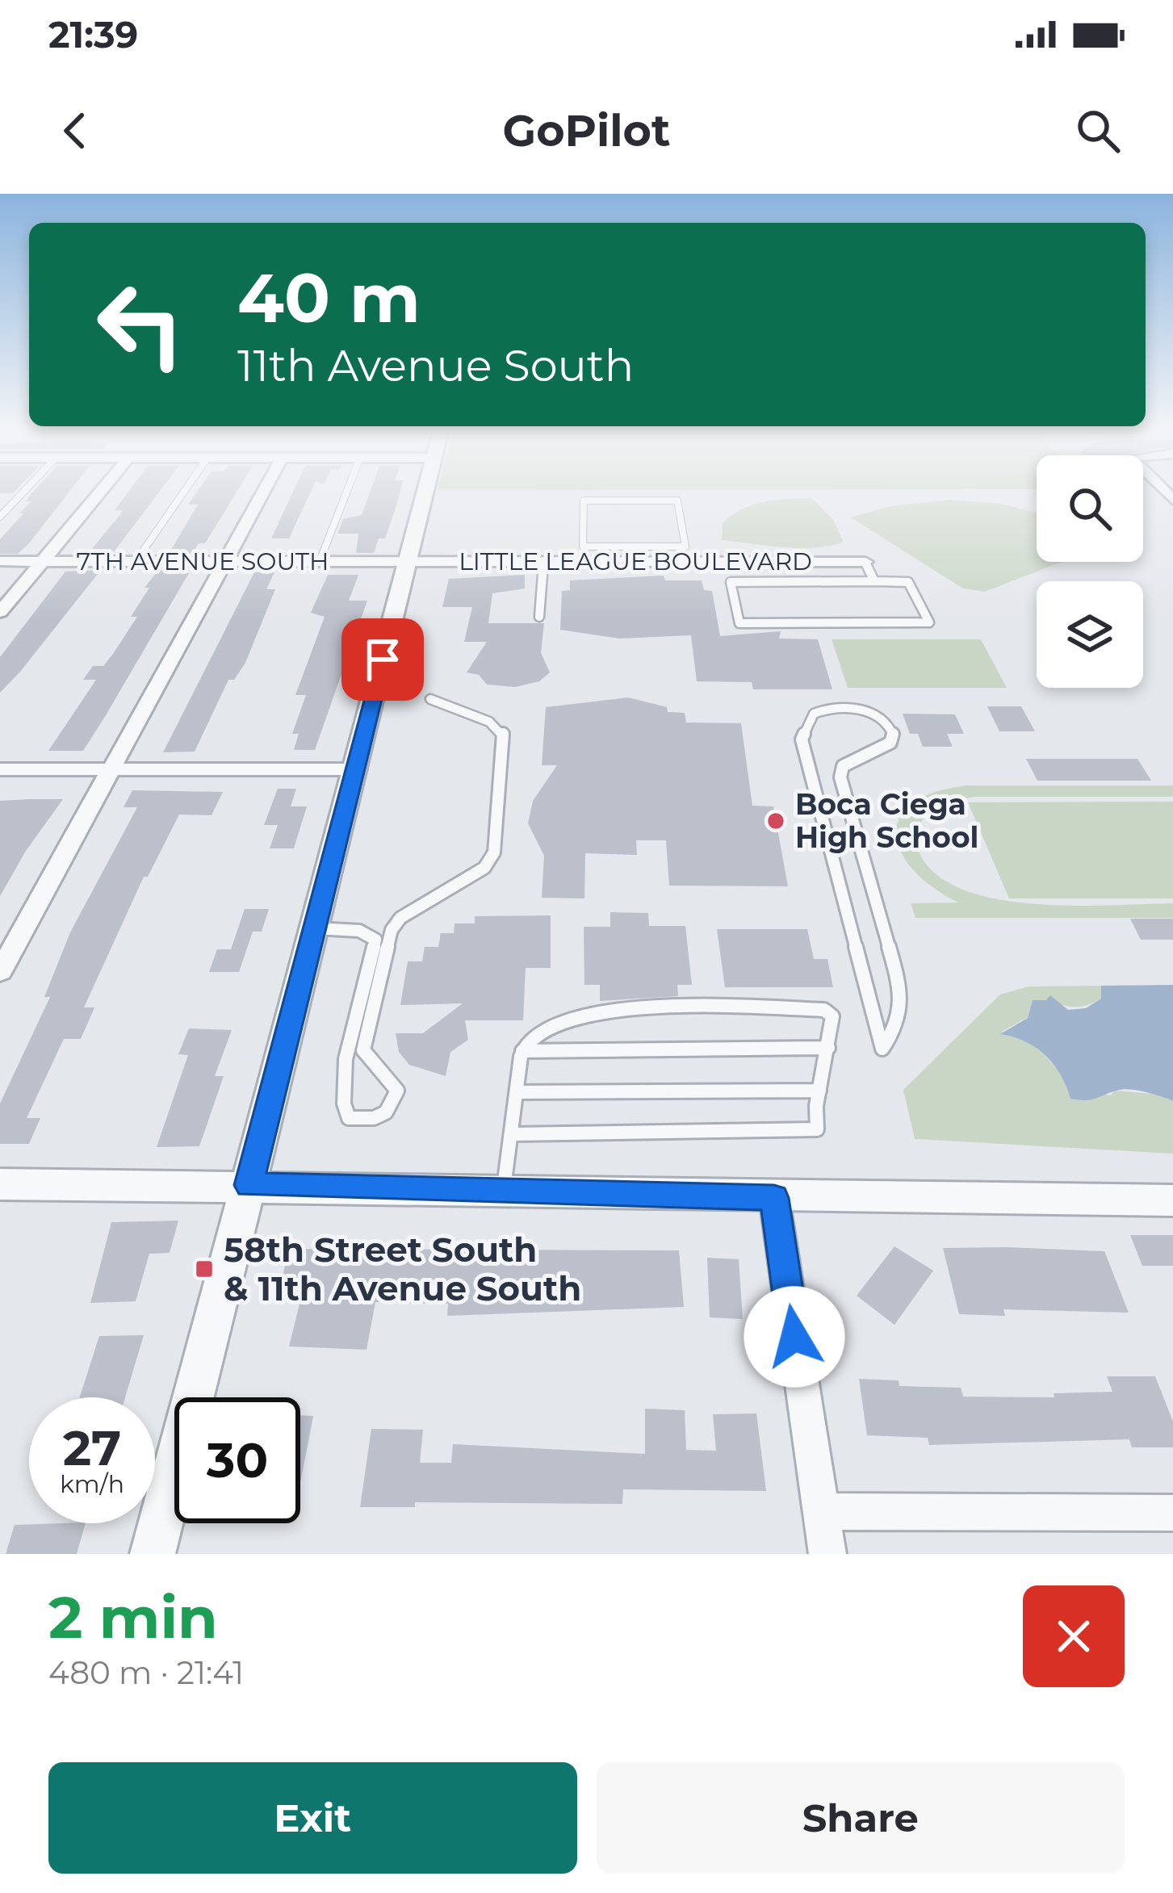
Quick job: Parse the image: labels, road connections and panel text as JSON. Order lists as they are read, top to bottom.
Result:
{
  "streets": {
    "street": ["7TH AVENUE SOUTH", "LITTLE LEAGUE BOULEVARD"]
  },
  "crossings": [
    ["7TH AVENUE SOUTH", "LITTLE LEAGUE BOULEVARD"]
  ],
  "places": {
    "other": ["Boca Ciega High School"],
    "transit": ["58th Street South & 11th Avenue South"]
  },
  "page": {
    "status": "21:39",
    "header": "GoPilot",
    "turn": ["40 m", "11th Avenue South"],
    "speed": "27 km/h",
    "limit": "30",
    "heading": ["2 min", "480 m · 21:41"],
    "buttons": ["Exit", "Share"]
  }
}
